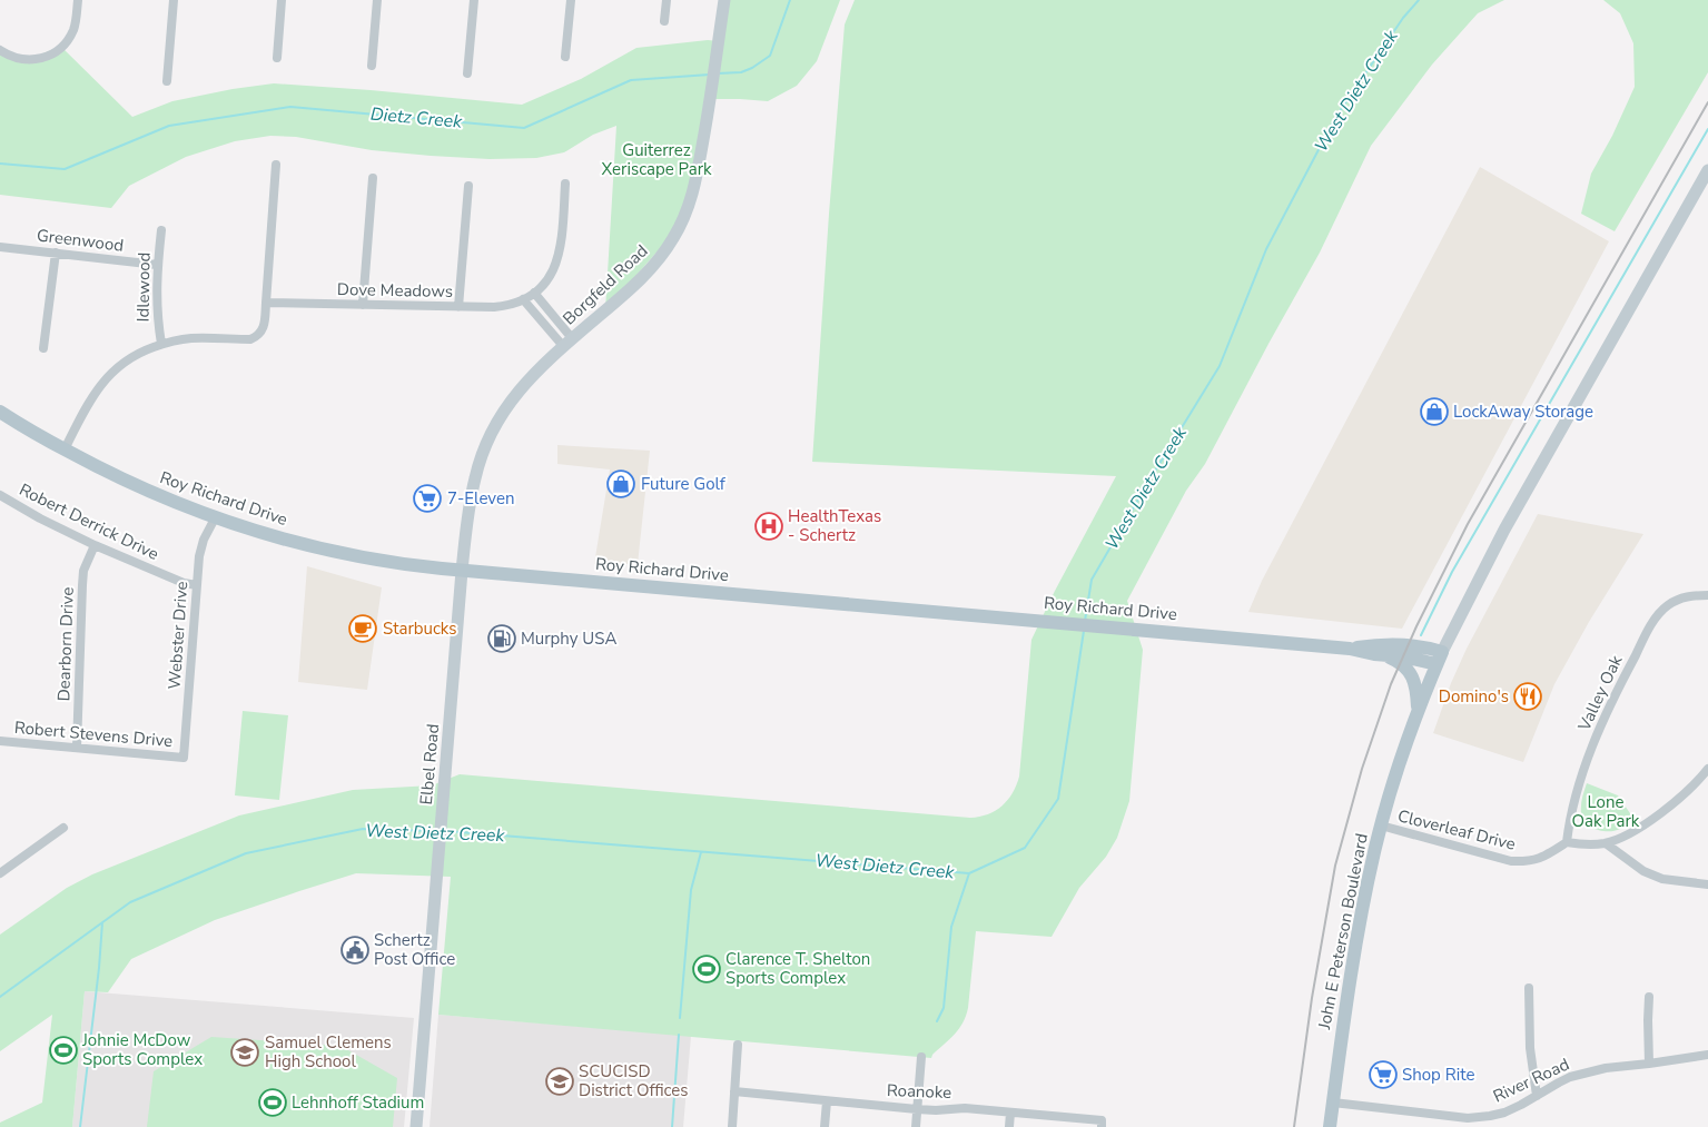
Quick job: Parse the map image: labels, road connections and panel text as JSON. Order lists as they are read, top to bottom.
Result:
{
  "streets": {
    "main road": ["Roy Richard Drive", "John E Peterson Boulevard"],
    "street": [
      "Greenwood",
      "Borgfeld Road",
      "Idlewood",
      "Dove Meadows",
      "Robert Derrick Drive",
      "Webster Drive",
      "Dearborn Drive",
      "Valley Oak",
      "Robert Stevens Drive",
      "Elbel Road",
      "Cloverleaf Drive",
      "River Road",
      "Roanoke"
    ]
  },
  "crossings": [
    ["Greenwood", "Idlewood"],
    ["Borgfeld Road", "Roy Richard Drive"],
    ["Borgfeld Road", "Elbel Road"],
    ["Roy Richard Drive", "Webster Drive"],
    ["Roy Richard Drive", "Elbel Road"],
    ["Roy Richard Drive", "John E Peterson Boulevard"],
    ["Robert Derrick Drive", "Webster Drive"],
    ["Robert Derrick Drive", "Dearborn Drive"],
    ["Webster Drive", "Robert Stevens Drive"],
    ["Dearborn Drive", "Robert Stevens Drive"],
    ["Valley Oak", "Cloverleaf Drive"],
    ["Cloverleaf Drive", "John E Peterson Boulevard"],
    ["John E Peterson Boulevard", "River Road"]
  ],
  "water": ["West Dietz Creek", "Dietz Creek"],
  "parks": ["Guiterrez Xeriscape Park", "Lone Oak Park"],
  "places": {
    "shop": ["LockAway Storage", "Future Golf"],
    "supermarket": ["7-Eleven", "Shop Rite"],
    "hospital": ["HealthTexas - Schertz"],
    "cafe": ["Starbucks"],
    "fuel station": ["Murphy USA"],
    "restaurant": ["Domino's"],
    "public building": ["Schertz Post Office"],
    "sports": ["Clarence T. Shelton Sports Complex", "Johnie McDow Sports Complex", "Lehnhoff Stadium"],
    "school or university": ["Samuel Clemens High School", "SCUCISD District Offices"]
  }
}
